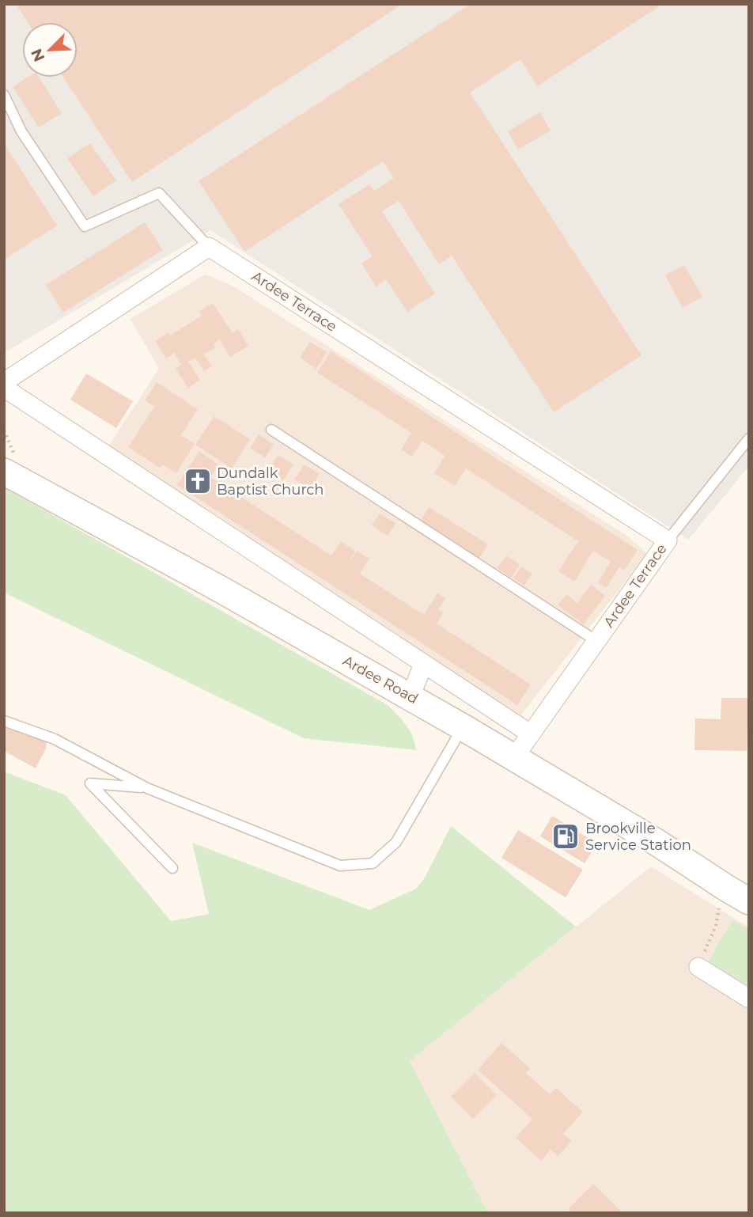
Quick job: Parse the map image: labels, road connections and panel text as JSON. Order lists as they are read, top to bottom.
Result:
{
  "streets": {
    "main road": ["Ardee Road"],
    "street": ["Ardee Terrace"]
  },
  "crossings": [
    ["Ardee Terrace", "Ardee Road"]
  ],
  "places": {
    "church": ["Dundalk Baptist Church"],
    "fuel station": ["Brookville Service Station"]
  },
  "north": "bottom left"
}
